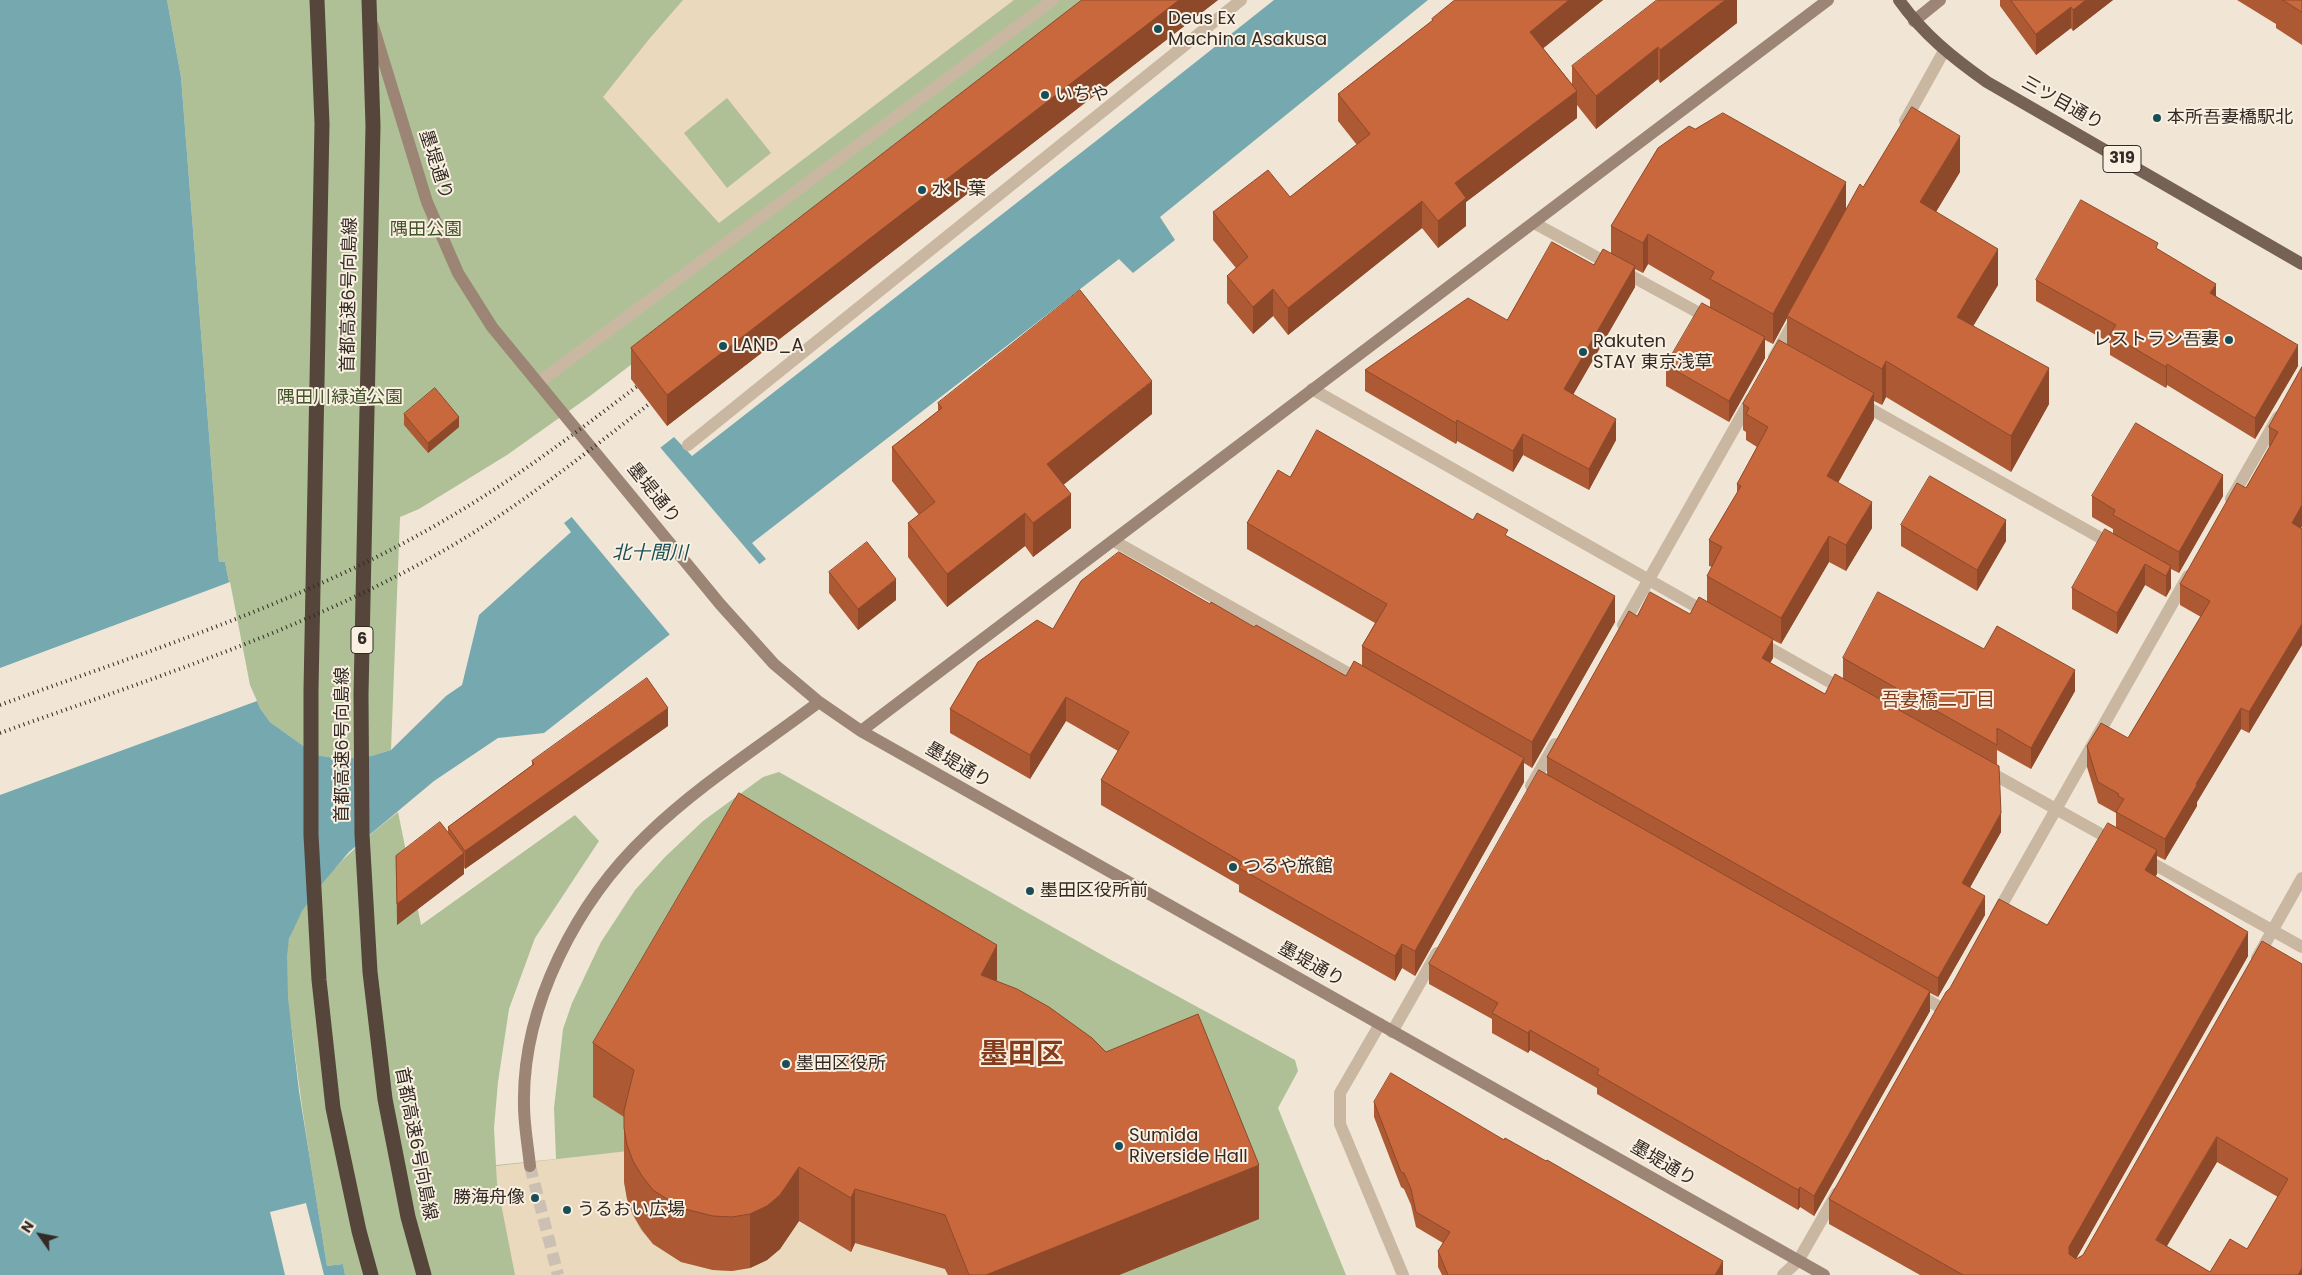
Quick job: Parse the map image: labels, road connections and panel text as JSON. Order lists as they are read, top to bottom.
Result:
{
  "streets": {
    "highway": ["首都高速6号向島線", "6"],
    "main road": ["三ツ目通り", "319", "墨堤通り"]
  },
  "districts": ["吾妻橋二丁目", "墨田区"],
  "water": ["北十間川"],
  "parks": ["隅田公園", "隅田川緑道公園"],
  "places": [
    "Deus Ex Machina Asakusa",
    "いちや",
    "本所吾妻橋駅北",
    "水ト葉",
    "レストラン吾妻",
    "LAND_A",
    "Rakuten STAY 東京浅草",
    "つるや旅館",
    "墨田区役所前",
    "墨田区役所",
    "Sumida Riverside Hall",
    "勝海舟像",
    "うるおい広場"
  ],
  "north": "top left"
}
